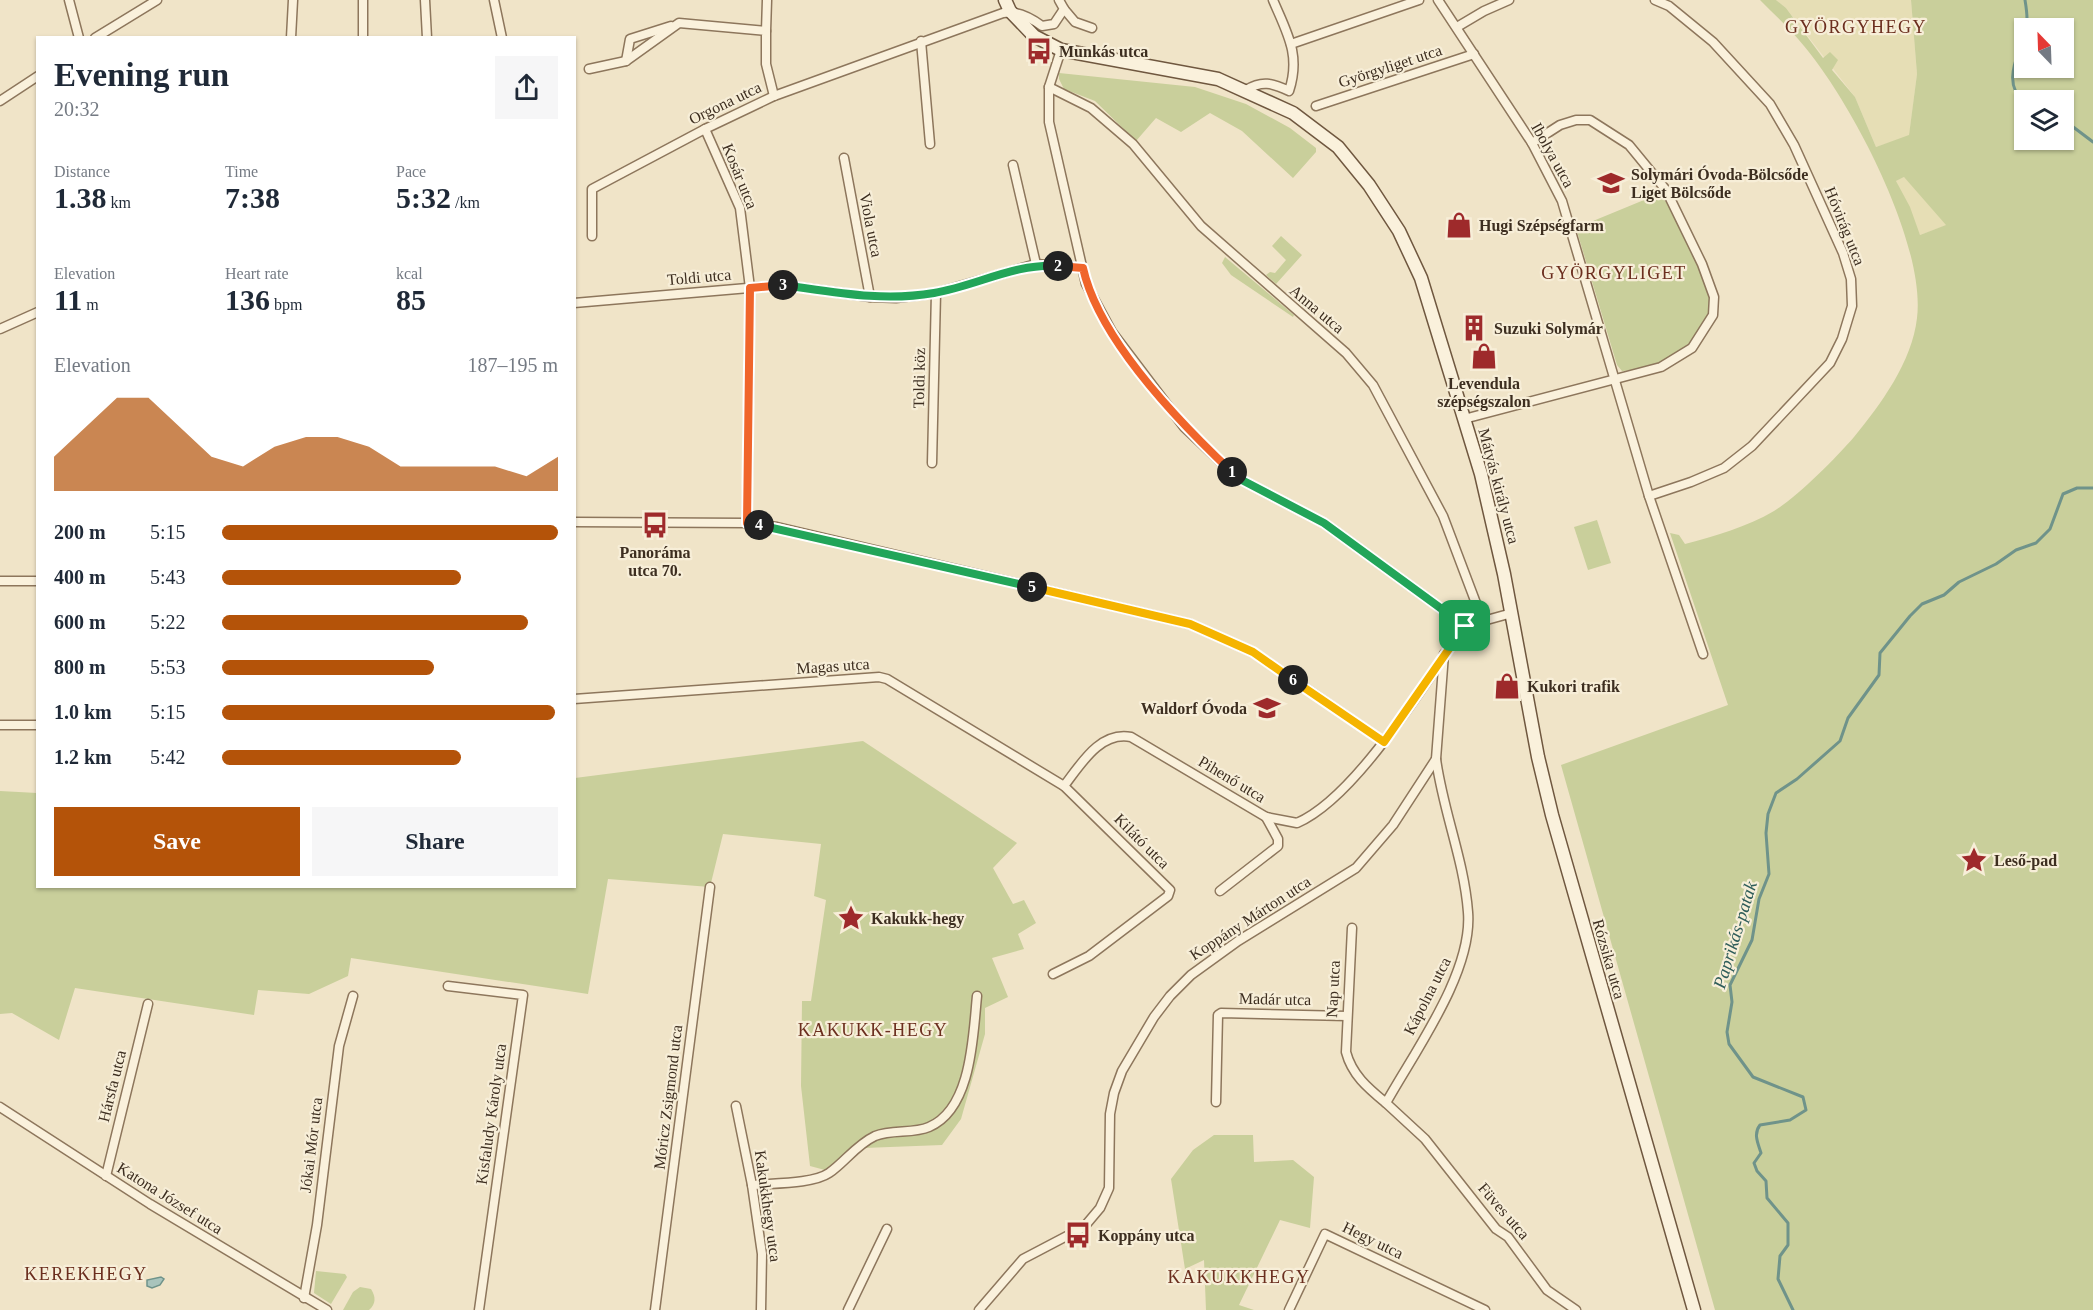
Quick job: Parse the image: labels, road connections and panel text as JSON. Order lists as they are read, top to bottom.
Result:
{
  "streets": {
    "main road": ["Mátyás király utca", "Rózsika utca"],
    "street": [
      "Györgyliget utca",
      "Orgona utca",
      "Ibolya utca",
      "Kosár utca",
      "Viola utca",
      "Hóvirág utca",
      "Toldi utca",
      "Anna utca",
      "Toldi köz",
      "Magas utca",
      "Pihenő utca",
      "Kilátó utca",
      "Koppány Márton utca",
      "Nap utca",
      "Kápolna utca",
      "Madár utca",
      "Hársfa utca",
      "Móricz Zsigmond utca",
      "Kisfaludy Károly utca",
      "Jókai Mór utca",
      "Katona József utca",
      "Kakukkhegy utca",
      "Füves utca",
      "Hegy utca"
    ]
  },
  "crossings": [
    ["Györgyliget utca", "Ibolya utca"],
    ["Orgona utca", "Kosár utca"],
    ["Orgona utca", "Mátyás király utca"],
    ["Ibolya utca", "Hóvirág utca"],
    ["Kosár utca", "Toldi utca"],
    ["Viola utca", "Toldi utca"],
    ["Toldi utca", "Toldi köz"],
    ["Mátyás király utca", "Rózsika utca"],
    ["Magas utca", "Pihenő utca"],
    ["Magas utca", "Kilátó utca"],
    ["Pihenő utca", "Kilátó utca"],
    ["Pihenő utca", "Koppány Márton utca"],
    ["Koppány Márton utca", "Kápolna utca"],
    ["Nap utca", "Kápolna utca"],
    ["Nap utca", "Madár utca"],
    ["Nap utca", "Füves utca"],
    ["Kápolna utca", "Füves utca"],
    ["Hársfa utca", "Katona József utca"],
    ["Jókai Mór utca", "Katona József utca"]
  ],
  "districts": [
    "GYÖRGYHEGY",
    "GYÖRGYLIGET",
    "KAKUKK-HEGY",
    "KEREKHEGY",
    "KAKUKKHEGY"
  ],
  "water": ["Paprikás-patak"],
  "places": {
    "bus stop": ["Munkás utca", "Panoráma utca 70.", "Koppány utca"],
    "school or university": ["Solymári Óvoda-Bölcsőde Liget Bölcsőde", "Waldorf Óvoda"],
    "shop": ["Hugi Szépségfarm", "Levendula szépségszalon", "Kukori trafik"],
    "building": ["Suzuki Solymár"],
    "place": ["Leső-pad", "Kakukk-hegy"]
  },
  "north": "top left",
  "page": {
    "heading": ["Evening run", "20:32"],
    "stats": [
      ["Distance", "1.38 km"],
      ["Time", "7:38"],
      ["Pace", "5:32 /km"],
      ["Elevation", "11 m"],
      ["Heart rate", "136 bpm"],
      ["kcal", "85"]
    ],
    "pins": [
      "2",
      "3",
      "1",
      "4",
      "5",
      "6"
    ],
    "chart": ["Elevation", "187–195 m"],
    "list": [
      {
        "name": "200 m",
        "note": "5:15"
      },
      {
        "name": "400 m",
        "note": "5:43"
      },
      {
        "name": "600 m",
        "note": "5:22"
      },
      {
        "name": "800 m",
        "note": "5:53"
      },
      {
        "name": "1.0 km",
        "note": "5:15"
      },
      {
        "name": "1.2 km",
        "note": "5:42"
      }
    ],
    "buttons": ["Save", "Share"]
  }
}
